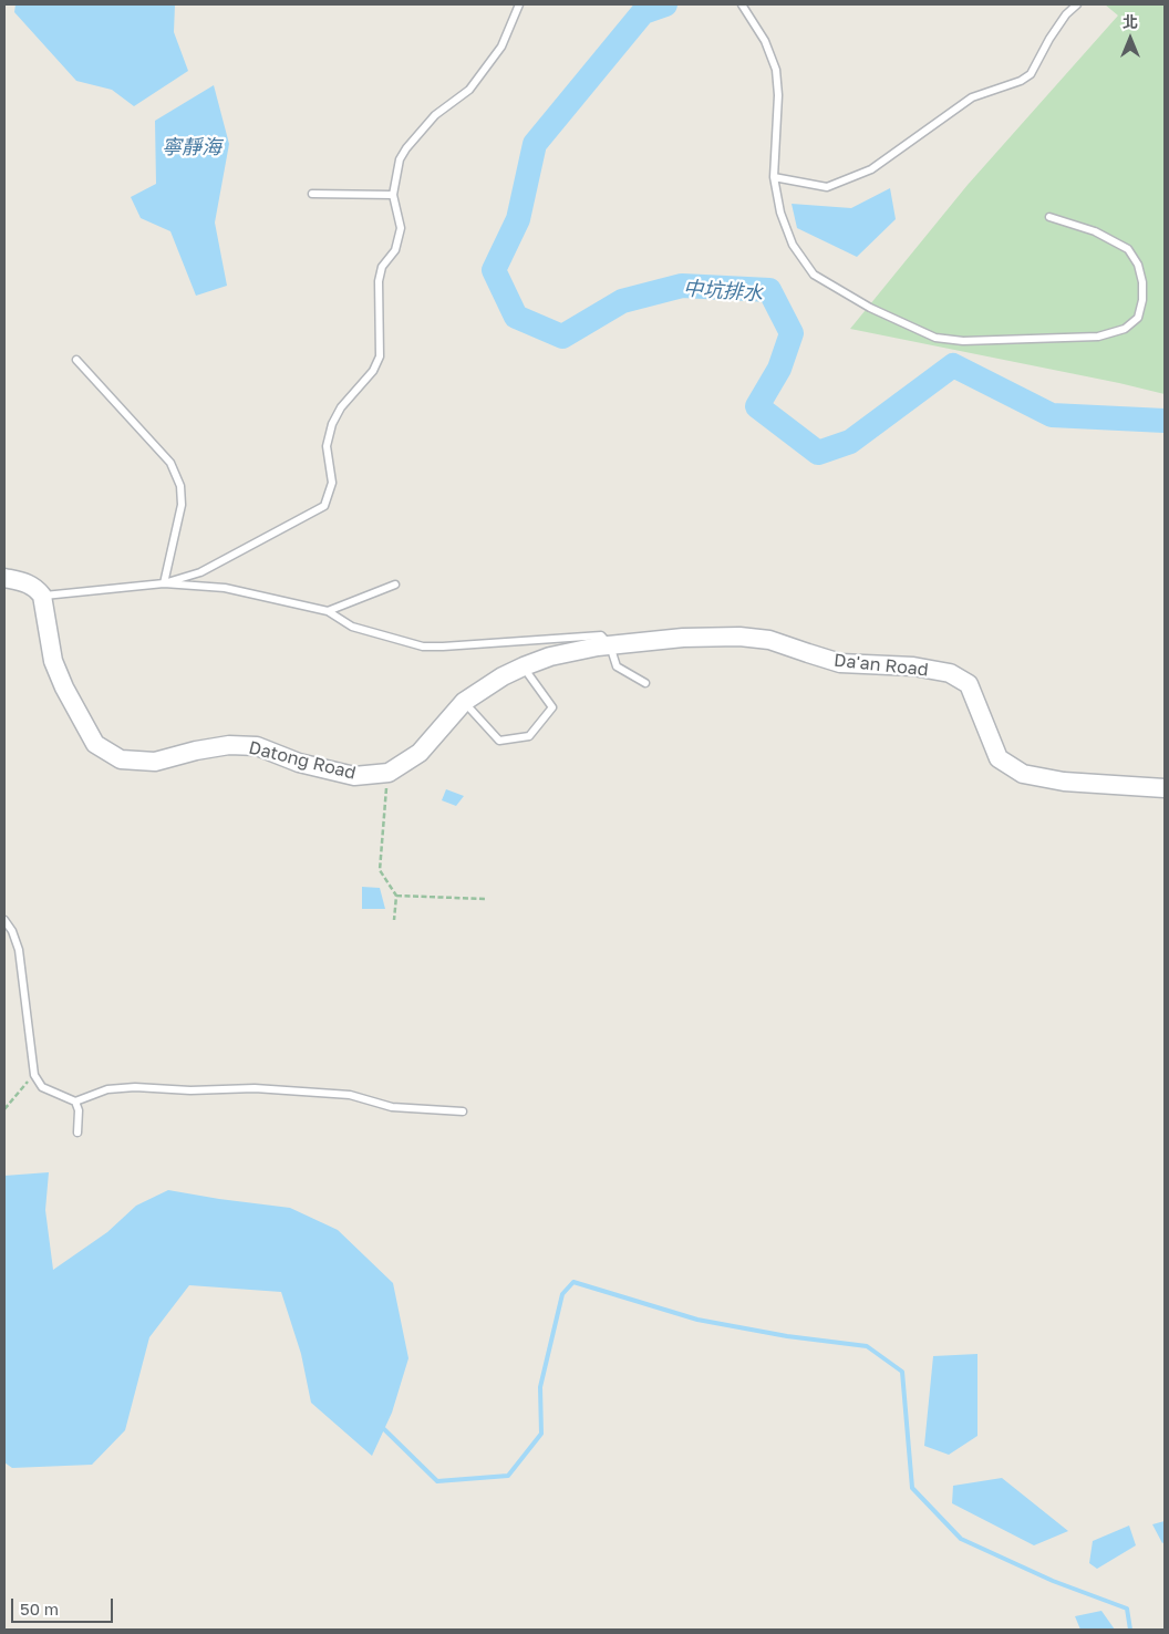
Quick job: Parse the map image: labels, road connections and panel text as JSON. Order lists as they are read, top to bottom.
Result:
{
  "streets": {
    "street": ["Da'an Road", "Datong Road"]
  },
  "crossings": [
    ["Da'an Road", "Datong Road"]
  ],
  "water": ["寧靜海", "中坑排水"],
  "scale_bar": "50 m",
  "north": "top"
}
